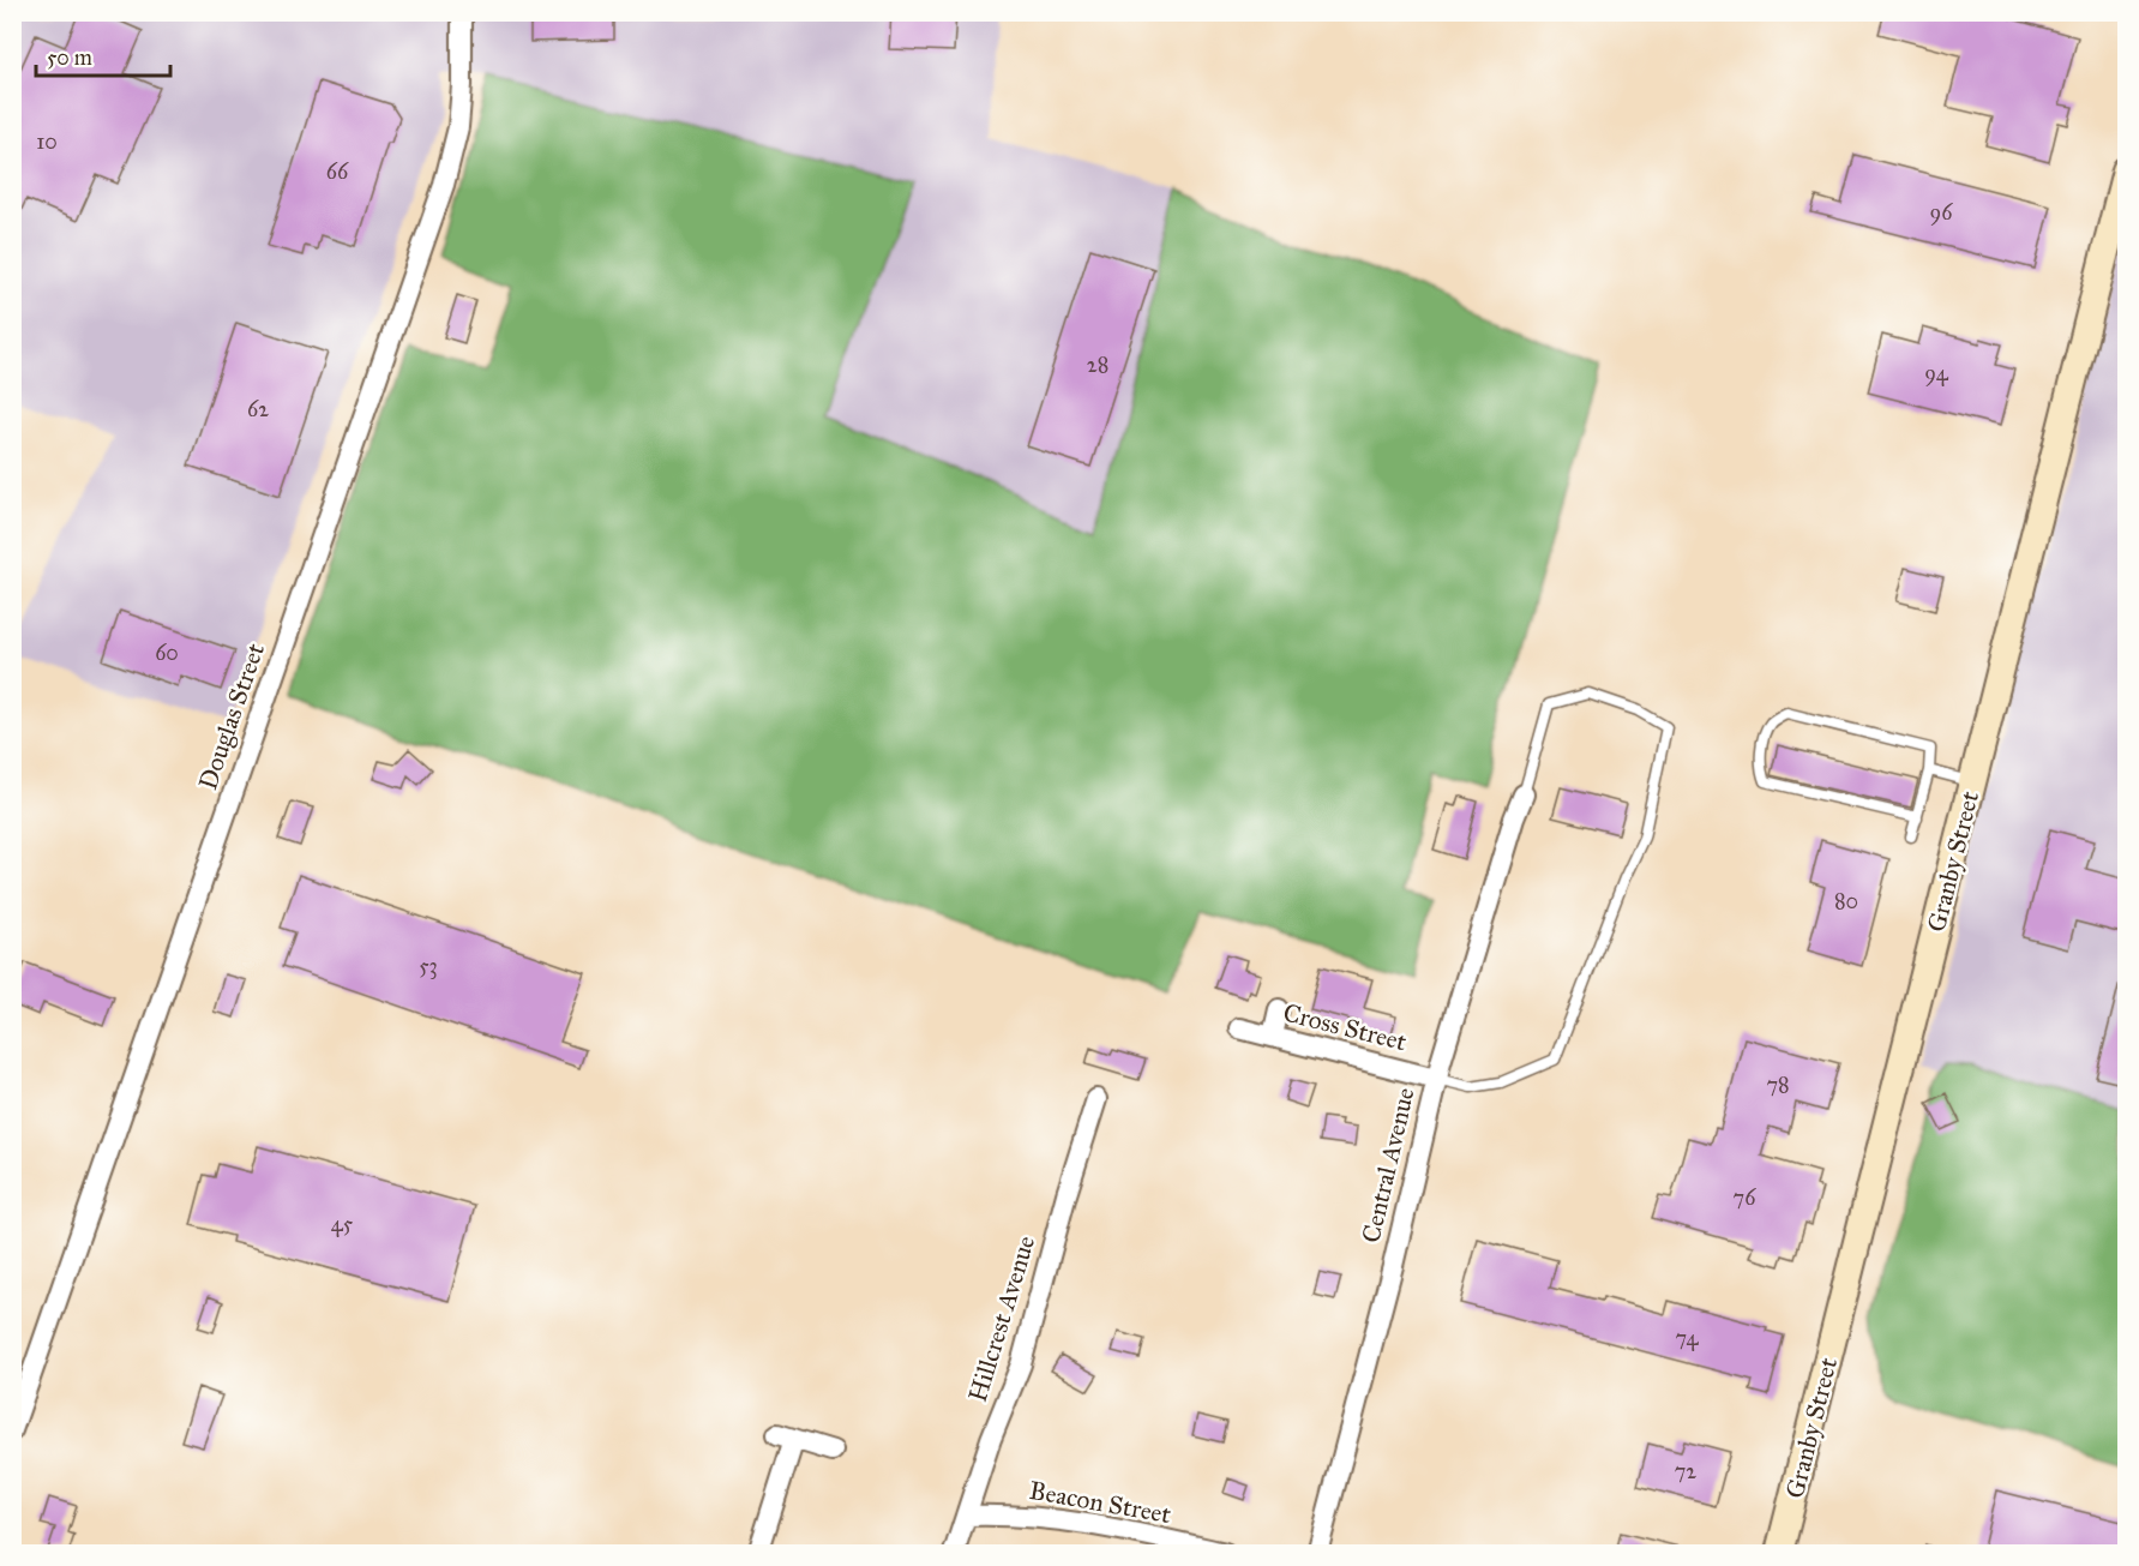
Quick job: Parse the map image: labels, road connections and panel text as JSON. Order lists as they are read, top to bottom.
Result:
{
  "streets": {
    "main road": ["Granby Street"],
    "street": [
      "Douglas Street",
      "Cross Street",
      "Central Avenue",
      "Hillcrest Avenue",
      "Beacon Street"
    ]
  },
  "crossings": [
    ["Cross Street", "Central Avenue"],
    ["Hillcrest Avenue", "Beacon Street"]
  ],
  "house_numbers": [
    "10",
    "66",
    "96",
    "28",
    "94",
    "62",
    "60",
    "80",
    "53",
    "78",
    "76",
    "45",
    "74",
    "72"
  ],
  "scale_bar": "50 m"
}
